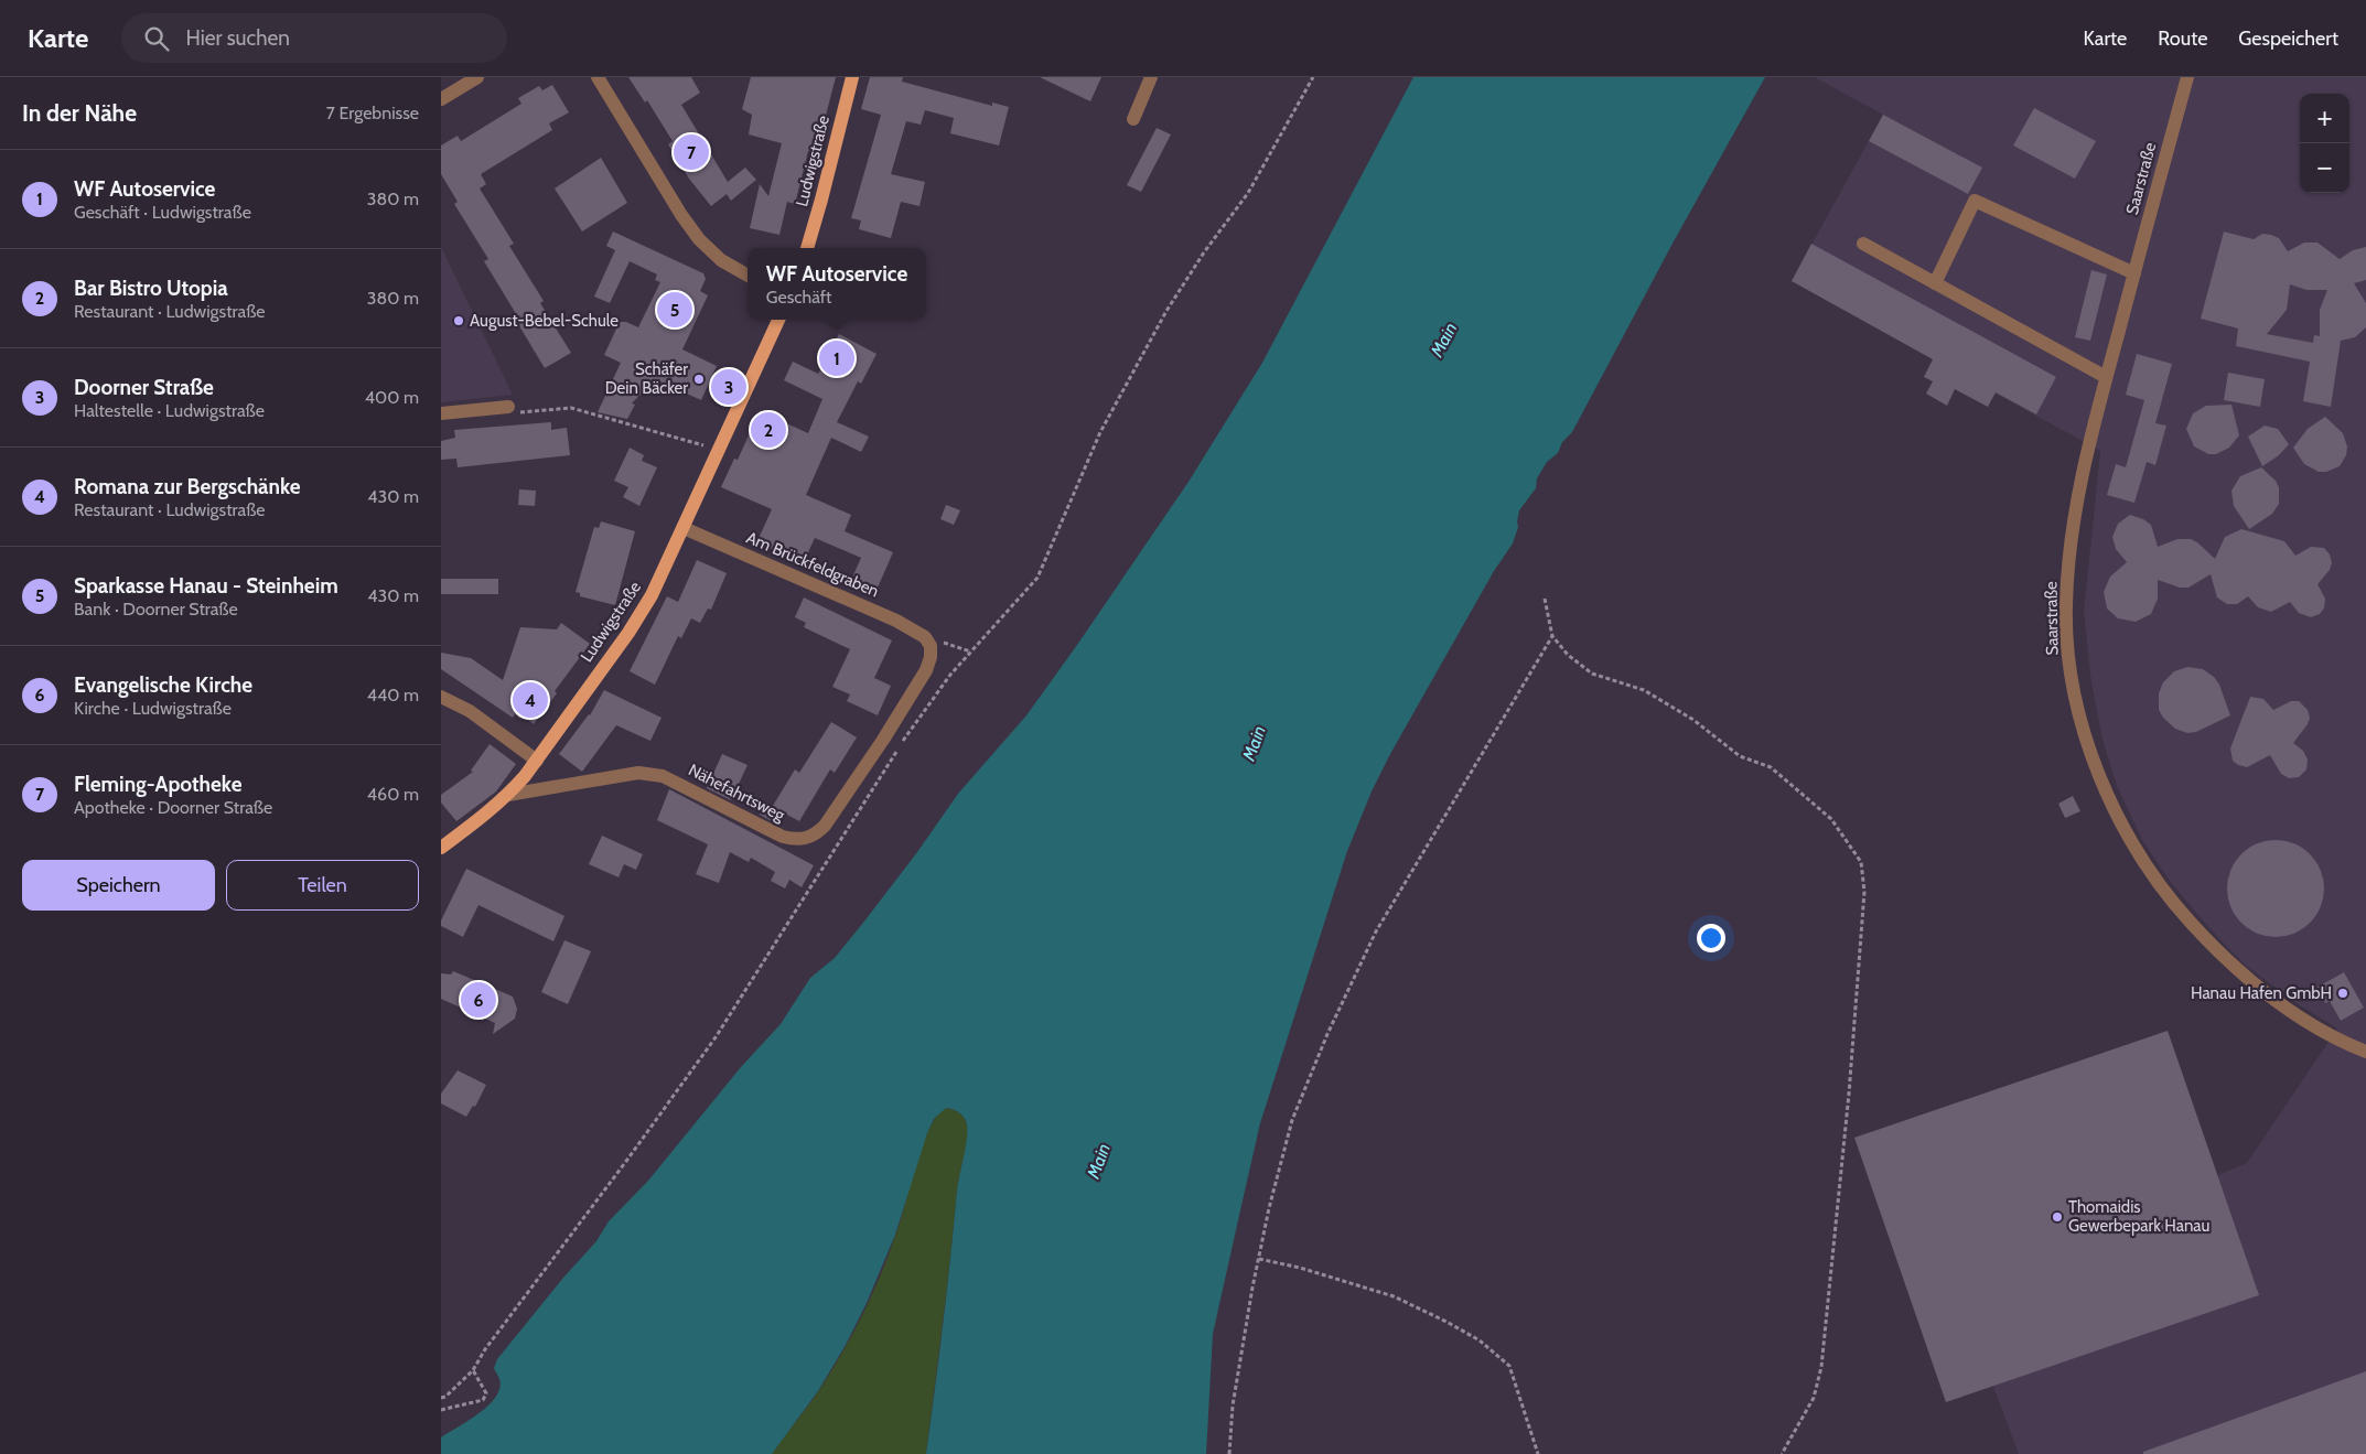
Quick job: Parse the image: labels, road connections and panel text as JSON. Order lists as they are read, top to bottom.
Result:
{
  "streets": {
    "main road": ["Ludwigstraße"],
    "street": ["Saarstraße", "Am Brückfeldgraben", "Nähefahrtsweg"]
  },
  "crossings": [
    ["Ludwigstraße", "Am Brückfeldgraben"],
    ["Ludwigstraße", "Nähefahrtsweg"],
    ["Am Brückfeldgraben", "Nähefahrtsweg"]
  ],
  "water": ["Main"],
  "places": [
    "August-Bebel-Schule",
    "Schäfer Dein Bäcker",
    "Hanau Hafen GmbH",
    "Thomaidis Gewerbepark Hanau"
  ],
  "page": {
    "header": "Karte",
    "search": "Hier suchen",
    "nav": ["Karte", "Route", "Gespeichert"],
    "heading": ["In der Nähe", "7 Ergebnisse"],
    "map_buttons": ["+", "−"],
    "pins": [
      "7",
      "5",
      "1",
      "3",
      "2",
      "4",
      "6"
    ],
    "list": [
      {
        "mark": "1",
        "name": "WF Autoservice",
        "note": "Geschäft · Ludwigstraße",
        "value": "380 m"
      },
      {
        "mark": "2",
        "name": "Bar Bistro Utopia",
        "note": "Restaurant · Ludwigstraße",
        "value": "380 m"
      },
      {
        "mark": "3",
        "name": "Doorner Straße",
        "note": "Haltestelle · Ludwigstraße",
        "value": "400 m"
      },
      {
        "mark": "4",
        "name": "Romana zur Bergschänke",
        "note": "Restaurant · Ludwigstraße",
        "value": "430 m"
      },
      {
        "mark": "5",
        "name": "Sparkasse Hanau - Steinheim",
        "note": "Bank · Doorner Straße",
        "value": "430 m"
      },
      {
        "mark": "6",
        "name": "Evangelische Kirche",
        "note": "Kirche · Ludwigstraße",
        "value": "440 m"
      },
      {
        "mark": "7",
        "name": "Fleming-Apotheke",
        "note": "Apotheke · Doorner Straße",
        "value": "460 m"
      }
    ],
    "popup": ["WF Autoservice", "Geschäft"],
    "buttons": ["Speichern", "Teilen"]
  }
}
